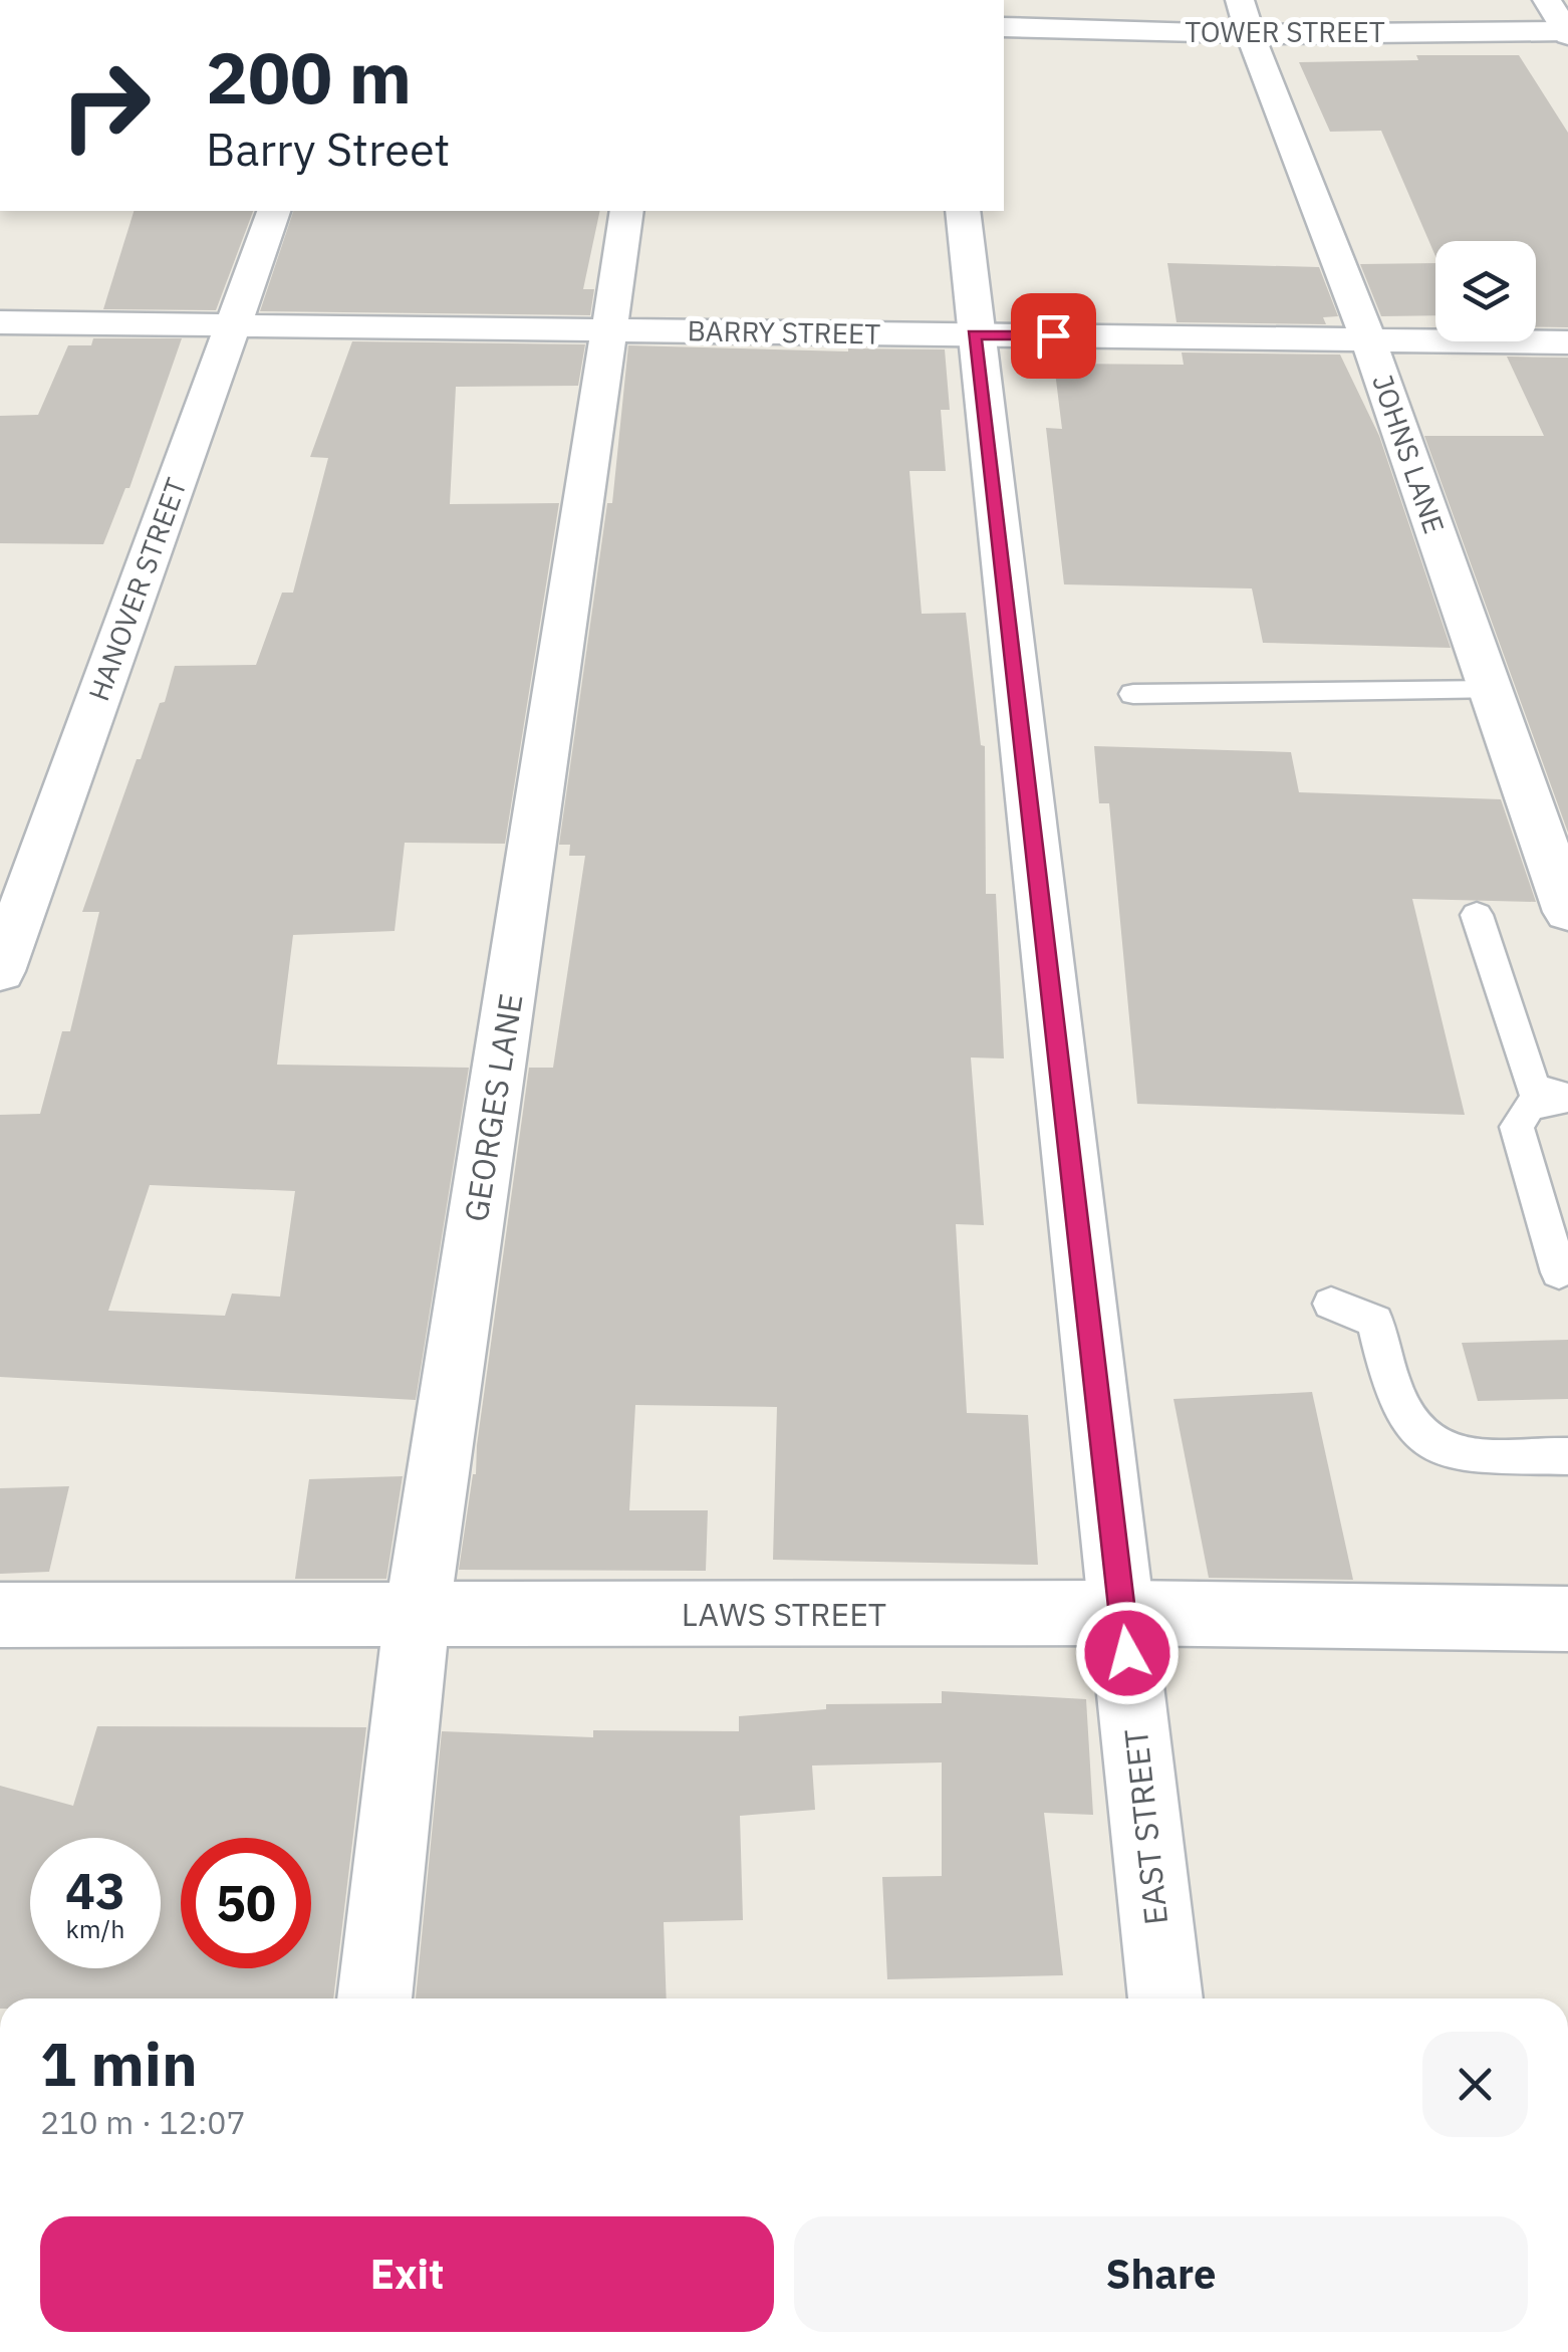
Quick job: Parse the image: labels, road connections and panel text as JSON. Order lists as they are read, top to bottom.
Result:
{
  "streets": {
    "street": [
      "TOWER STREET",
      "BARRY STREET",
      "JOHNS LANE",
      "HANOVER STREET",
      "GEORGES LANE",
      "LAWS STREET",
      "EAST STREET"
    ]
  },
  "crossings": [
    ["TOWER STREET", "JOHNS LANE"],
    ["BARRY STREET", "JOHNS LANE"],
    ["BARRY STREET", "HANOVER STREET"],
    ["BARRY STREET", "GEORGES LANE"],
    ["BARRY STREET", "EAST STREET"],
    ["GEORGES LANE", "LAWS STREET"],
    ["LAWS STREET", "EAST STREET"]
  ],
  "page": {
    "turn": ["200 m", "Barry Street"],
    "speed": "43 km/h",
    "limit": "50",
    "heading": ["1 min", "210 m · 12:07"],
    "buttons": ["Exit", "Share"]
  }
}
